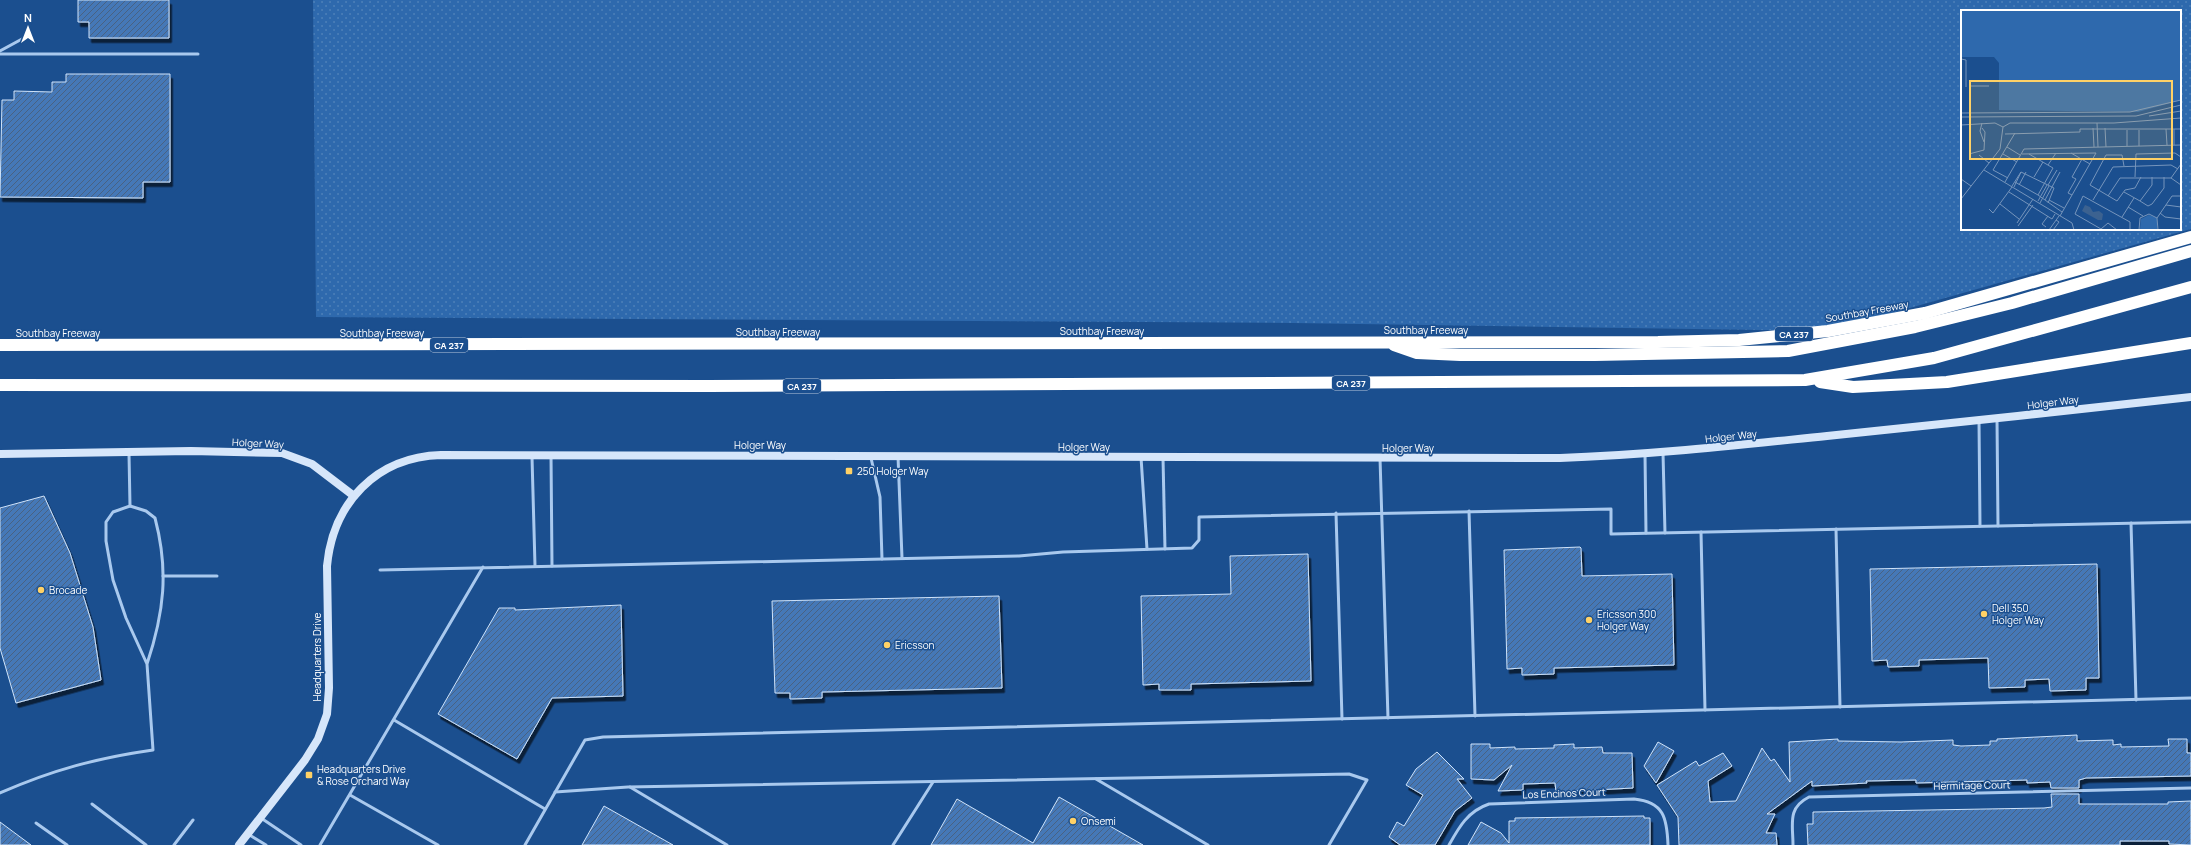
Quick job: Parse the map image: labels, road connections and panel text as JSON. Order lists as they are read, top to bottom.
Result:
{
  "streets": {
    "highway": ["Southbay Freeway", "CA 237"],
    "street": ["Holger Way", "Headquarters Drive"],
    "lane": ["Hermitage Court", "Los Encinos Court"]
  },
  "crossings": [
    ["Holger Way", "Headquarters Drive"]
  ],
  "places": {
    "transit": ["250 Holger Way", "Headquarters Drive & Rose Orchard Way"],
    "other": [
      "Brocade",
      "Dell 350 Holger Way",
      "Ericsson 300 Holger Way",
      "Ericsson",
      "Onsemi"
    ]
  },
  "north": "top"
}
